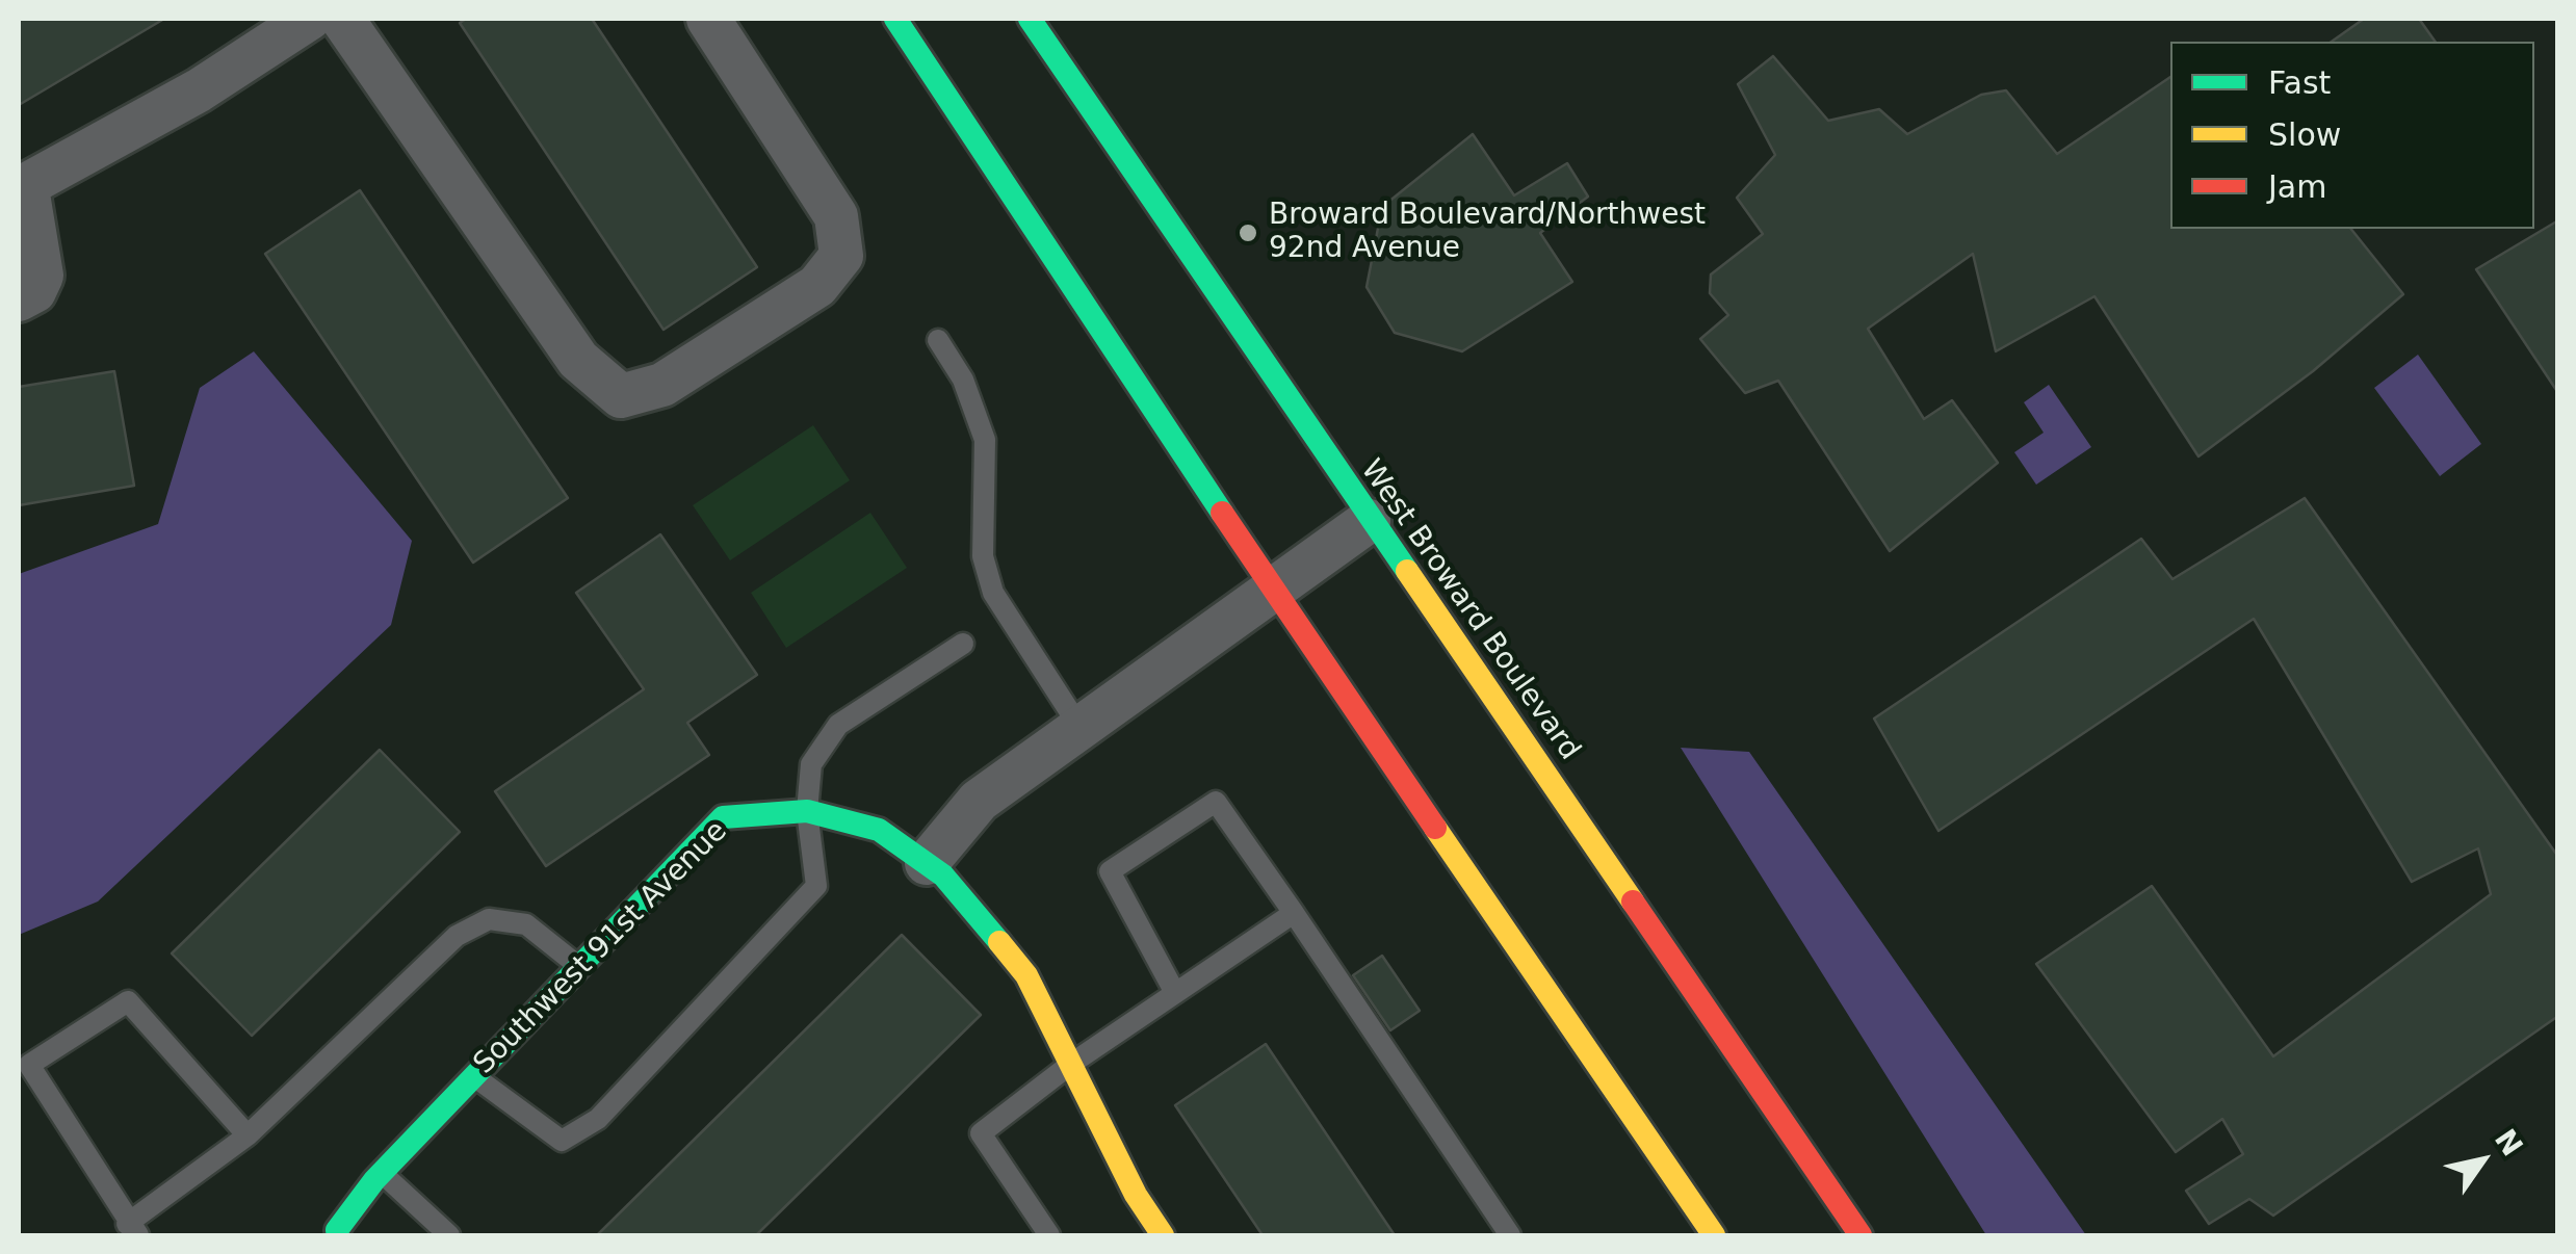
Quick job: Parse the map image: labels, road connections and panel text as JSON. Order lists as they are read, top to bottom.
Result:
{
  "streets": {
    "main road": ["West Broward Boulevard", "Southwest 91st Avenue"]
  },
  "places": ["Broward Boulevard/Northwest 92nd Avenue"],
  "legend": ["Fast", "Slow", "Jam"],
  "north": "top right"
}
